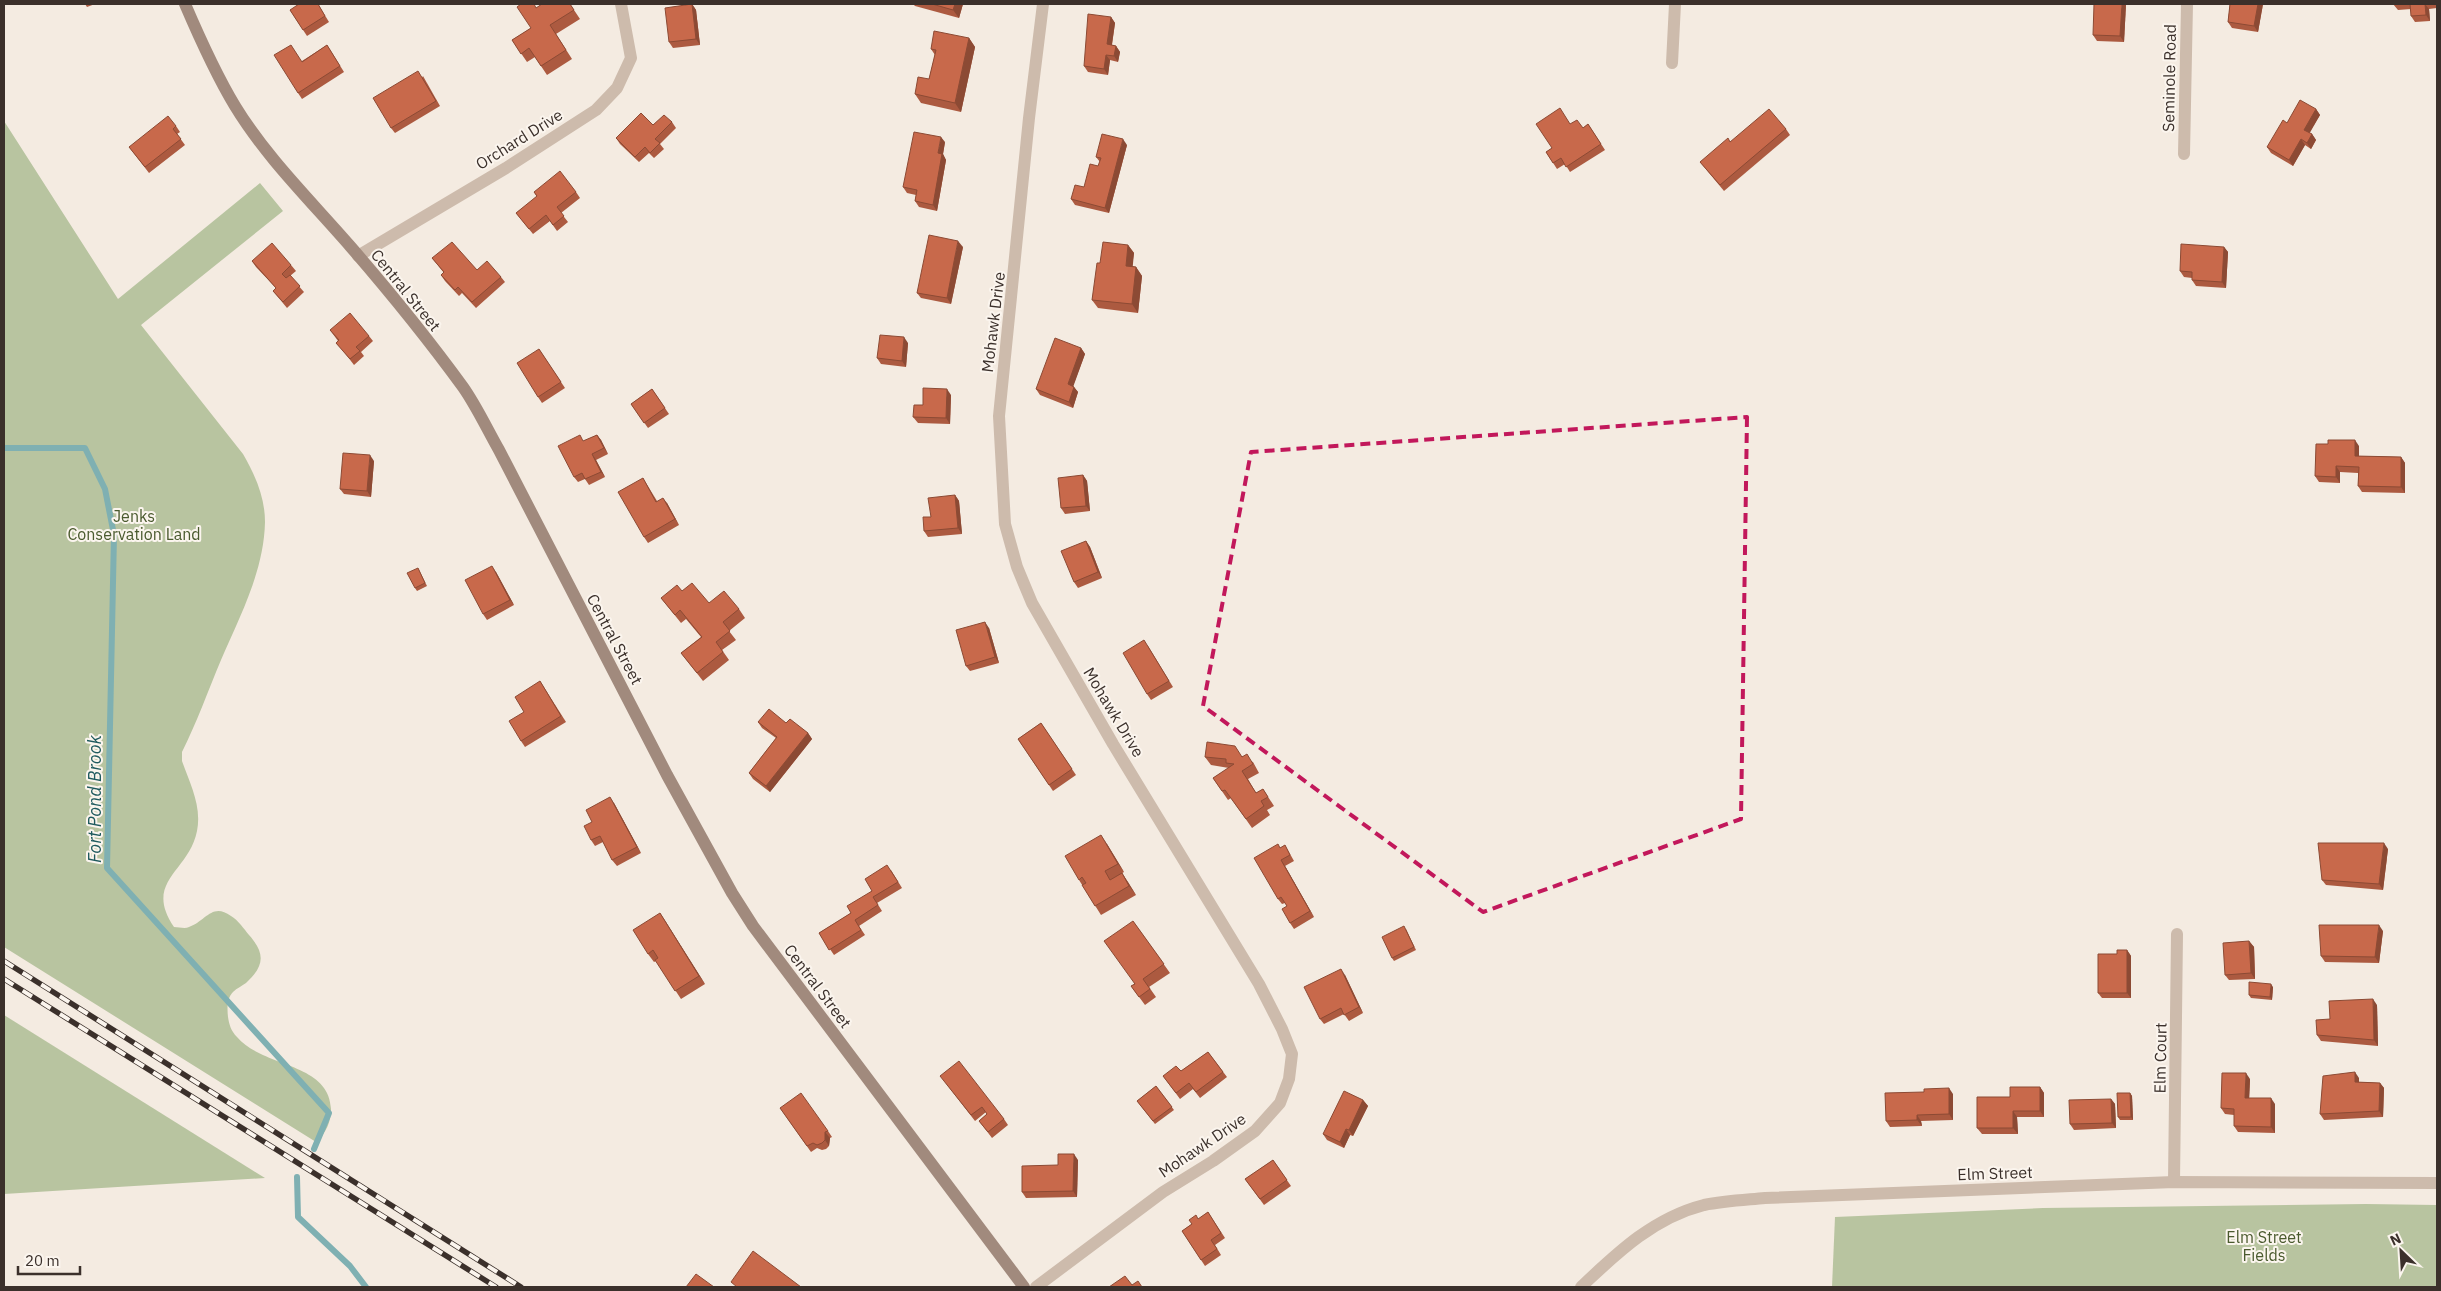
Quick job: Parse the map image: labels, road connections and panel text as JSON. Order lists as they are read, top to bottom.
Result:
{
  "streets": {
    "street": [
      "Seminole Road",
      "Orchard Drive",
      "Central Street",
      "Mohawk Drive",
      "Elm Court",
      "Elm Street"
    ]
  },
  "crossings": [
    ["Orchard Drive", "Central Street"],
    ["Elm Court", "Elm Street"]
  ],
  "water": ["Fort Pond Brook"],
  "parks": ["Jenks Conservation Land", "Elm Street Fields"],
  "scale_bar": "20 m",
  "north": "top left"
}
